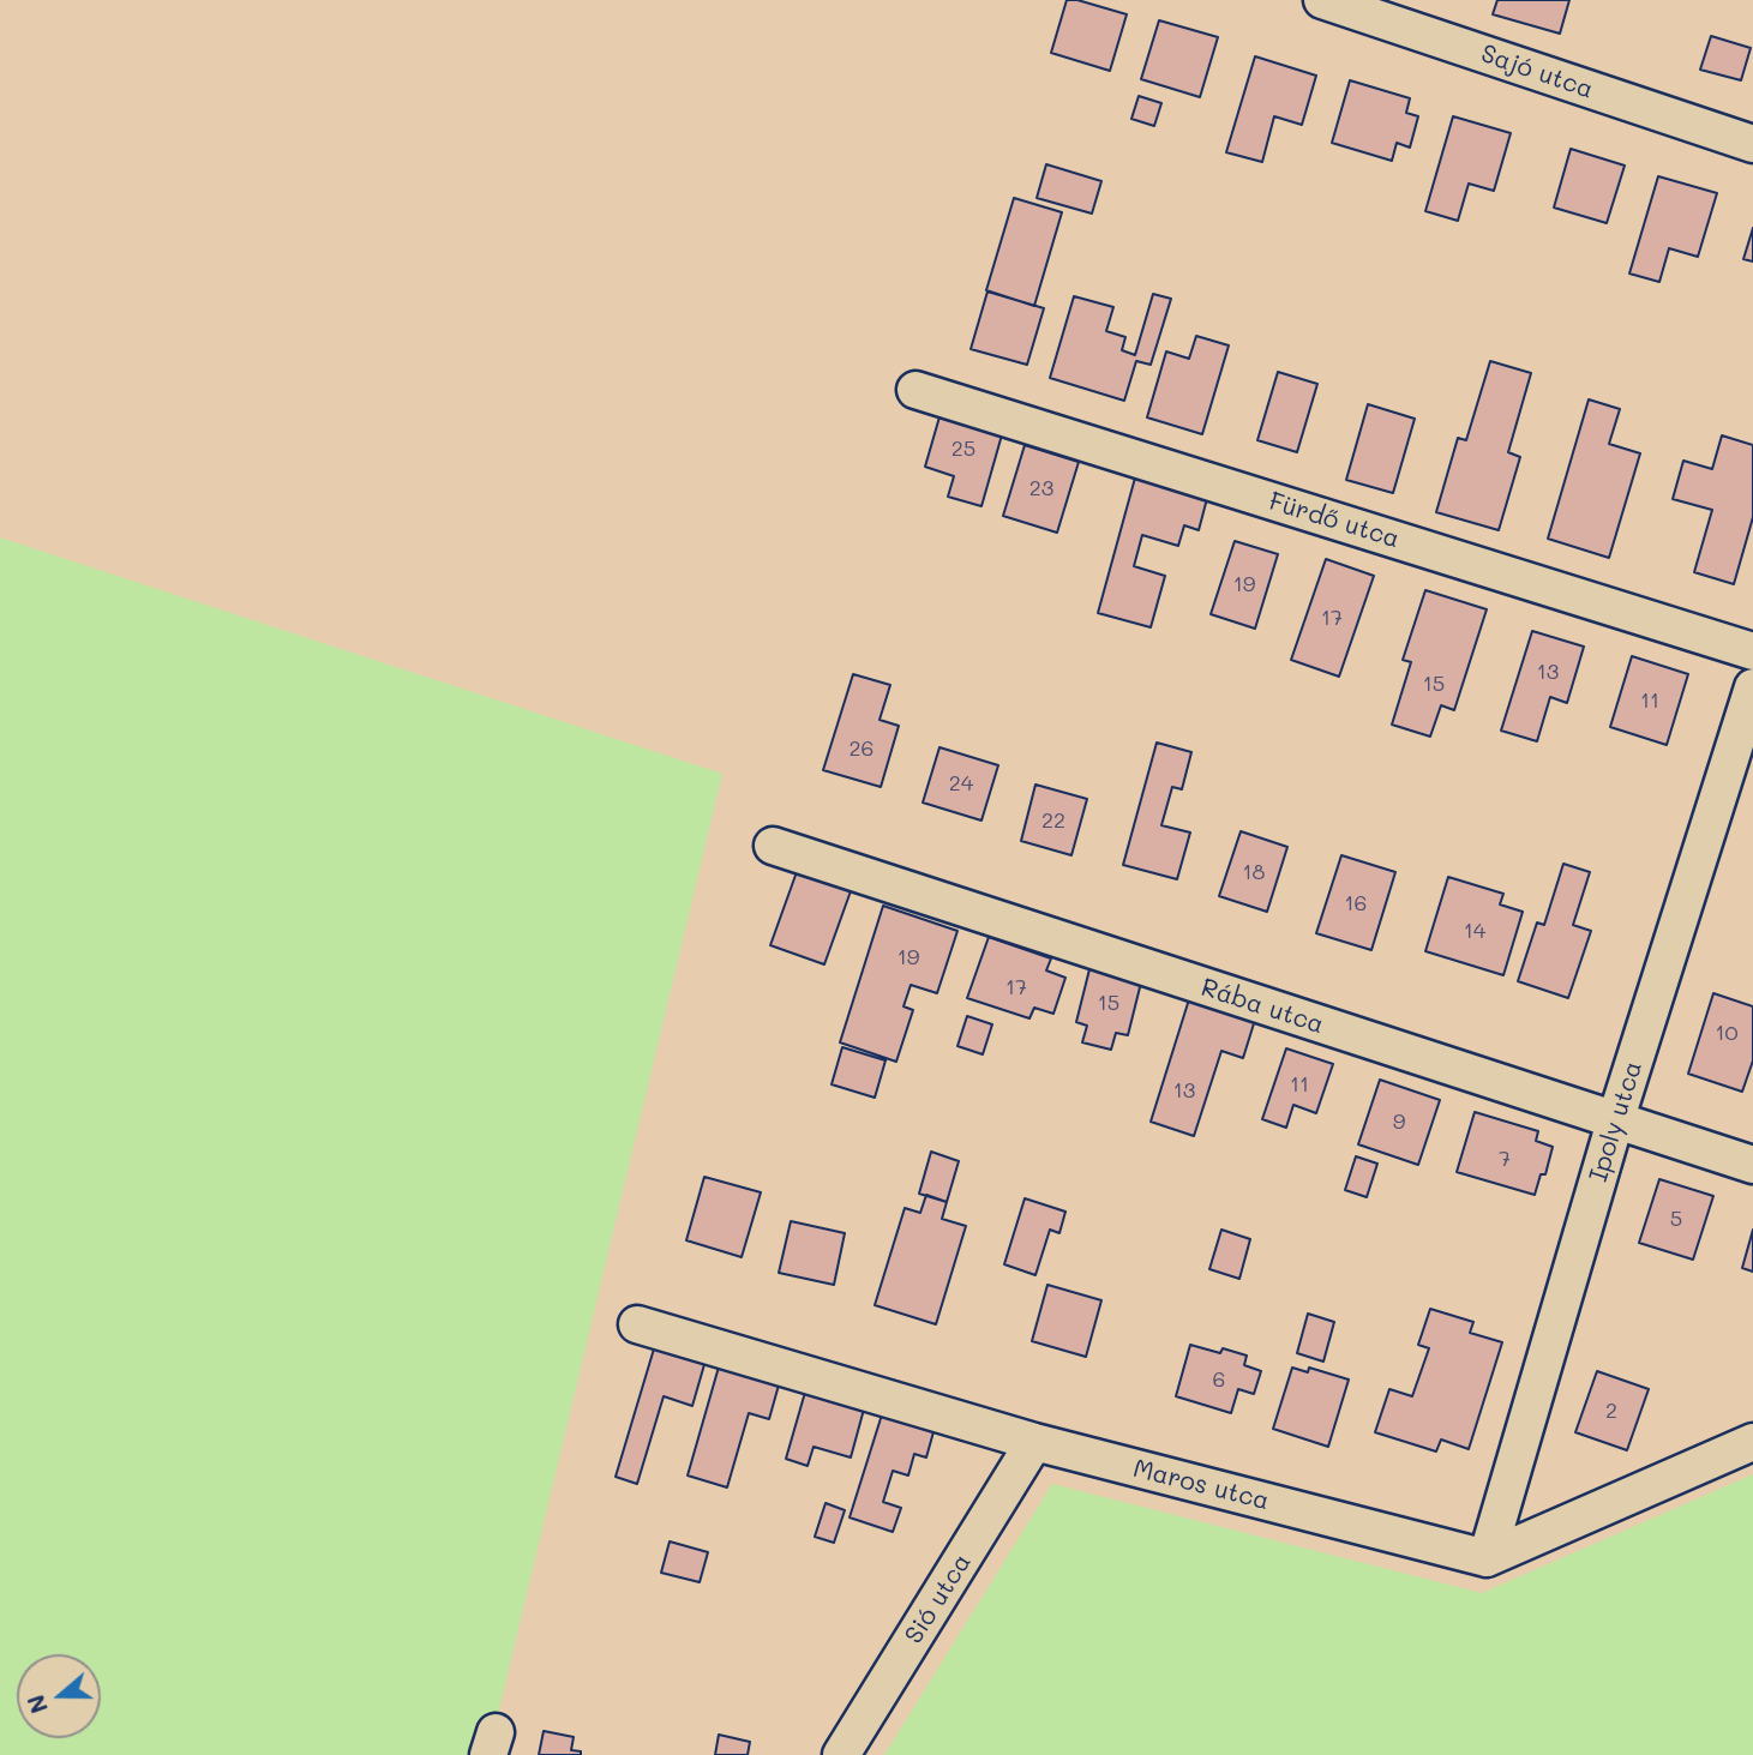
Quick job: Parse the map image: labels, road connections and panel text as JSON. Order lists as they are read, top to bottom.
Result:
{
  "streets": {
    "street": [
      "Sajó utca",
      "Fürdő utca",
      "Rába utca",
      "Ipoly utca",
      "Maros utca",
      "Sió utca"
    ]
  },
  "crossings": [
    ["Rába utca", "Ipoly utca"],
    ["Ipoly utca", "Maros utca"],
    ["Maros utca", "Sió utca"]
  ],
  "house_numbers": [
    "25",
    "23",
    "19",
    "17",
    "13",
    "15",
    "11",
    "26",
    "24",
    "22",
    "18",
    "16",
    "14",
    "19",
    "17",
    "15",
    "10",
    "11",
    "13",
    "9",
    "7",
    "5",
    "6",
    "2"
  ],
  "north": "left"
}
